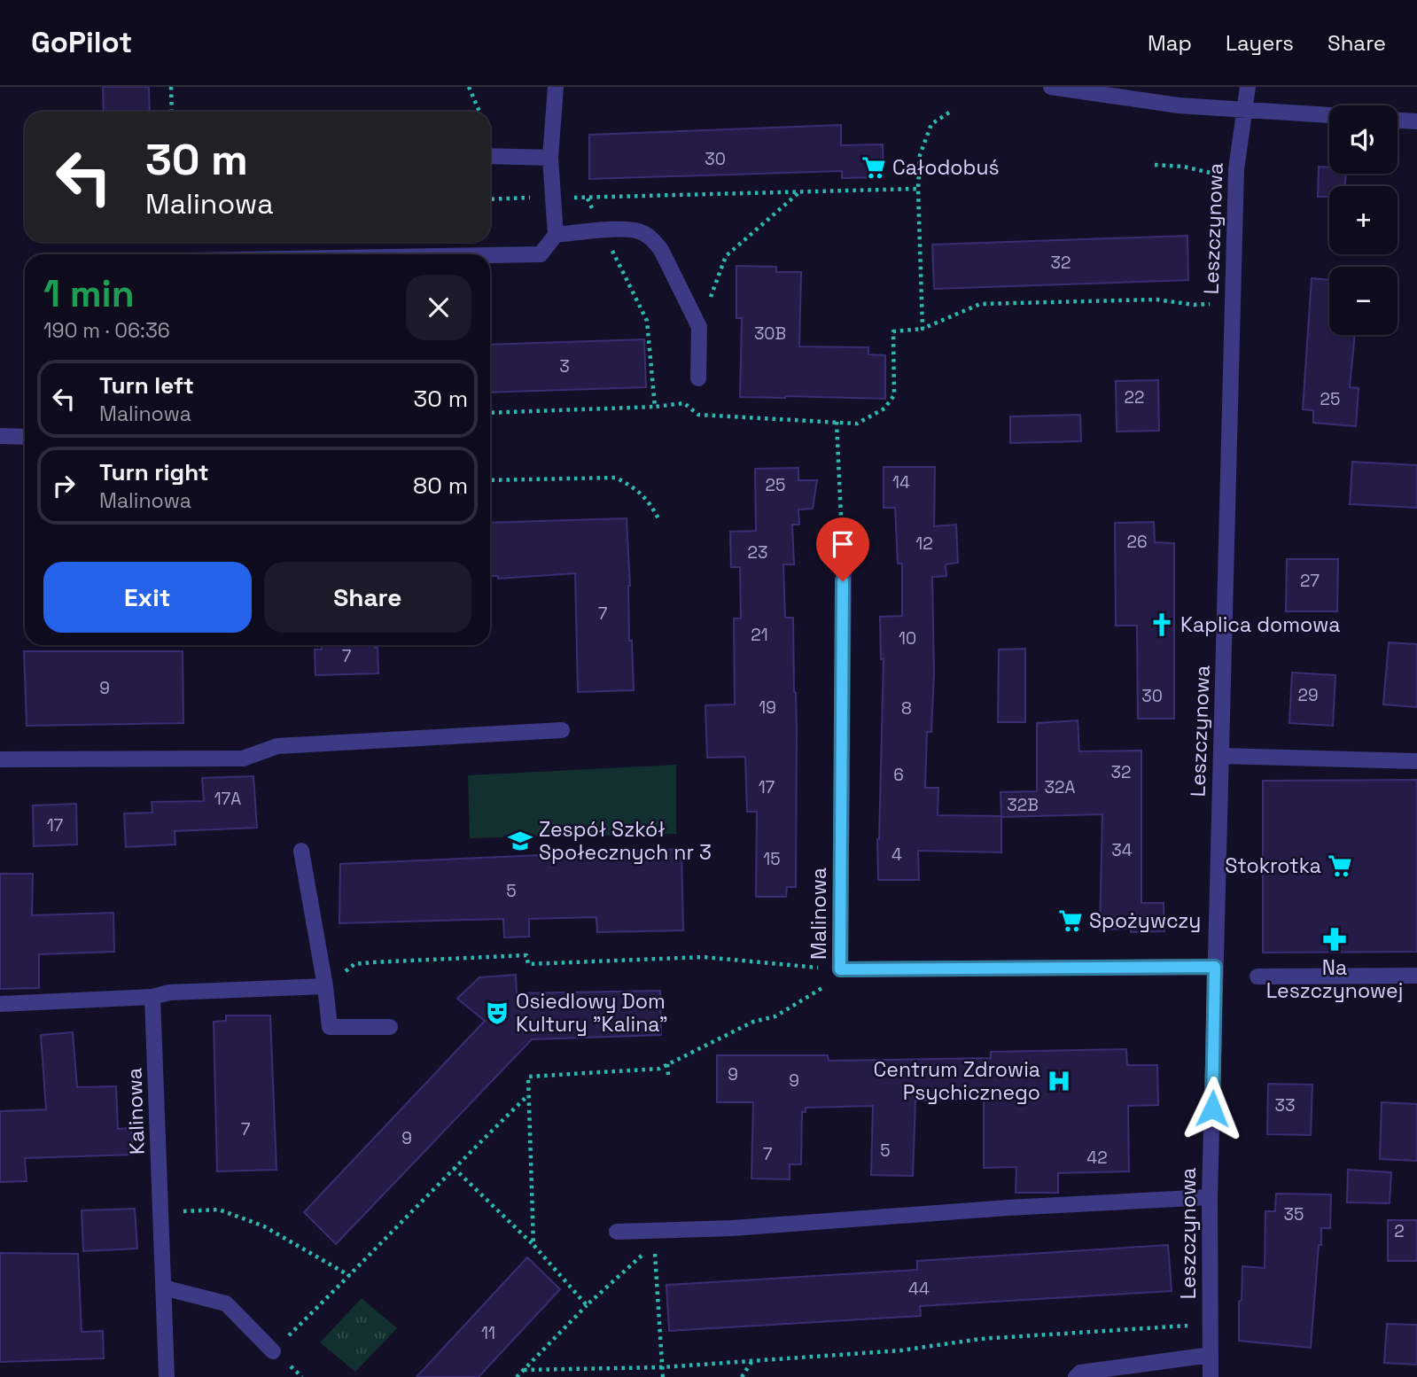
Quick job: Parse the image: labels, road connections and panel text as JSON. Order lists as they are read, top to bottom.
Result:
{
  "streets": {
    "street": ["Leszczynowa", "Malinowa", "Kalinowa"]
  },
  "crossings": [
    ["Leszczynowa", "Malinowa"]
  ],
  "places": {
    "supermarket": ["Całodobuś", "Stokrotka", "Spożywczy"],
    "church": ["Kaplica domowa"],
    "school or university": ["Zespół Szkół Społecznych nr 3"],
    "pharmacy": ["Na Leszczynowej"],
    "theatre": ["Osiedlowy Dom Kultury \"Kalina\""],
    "hospital": ["Centrum Zdrowia Psychicznego"]
  },
  "house_numbers": [
    "30",
    "32",
    "30B",
    "3",
    "22",
    "25",
    "14",
    "25",
    "26",
    "12",
    "23",
    "27",
    "7",
    "21",
    "10",
    "7",
    "9",
    "29",
    "30",
    "19",
    "8",
    "32",
    "6",
    "17",
    "32A",
    "17A",
    "32B",
    "17",
    "34",
    "4",
    "15",
    "5",
    "9",
    "9",
    "33",
    "7",
    "9",
    "5",
    "7",
    "42",
    "35",
    "2",
    "44",
    "11"
  ],
  "page": {
    "header": "GoPilot",
    "nav": ["Map", "Layers", "Share"],
    "map_buttons": ["+", "−"],
    "turn": ["30 m", "Malinowa"],
    "heading": ["1 min", "190 m · 06:36"],
    "list": [
      {
        "name": "Turn left",
        "note": "Malinowa",
        "value": "30 m"
      },
      {
        "name": "Turn right",
        "note": "Malinowa",
        "value": "80 m"
      }
    ],
    "buttons": ["Exit", "Share"]
  }
}
